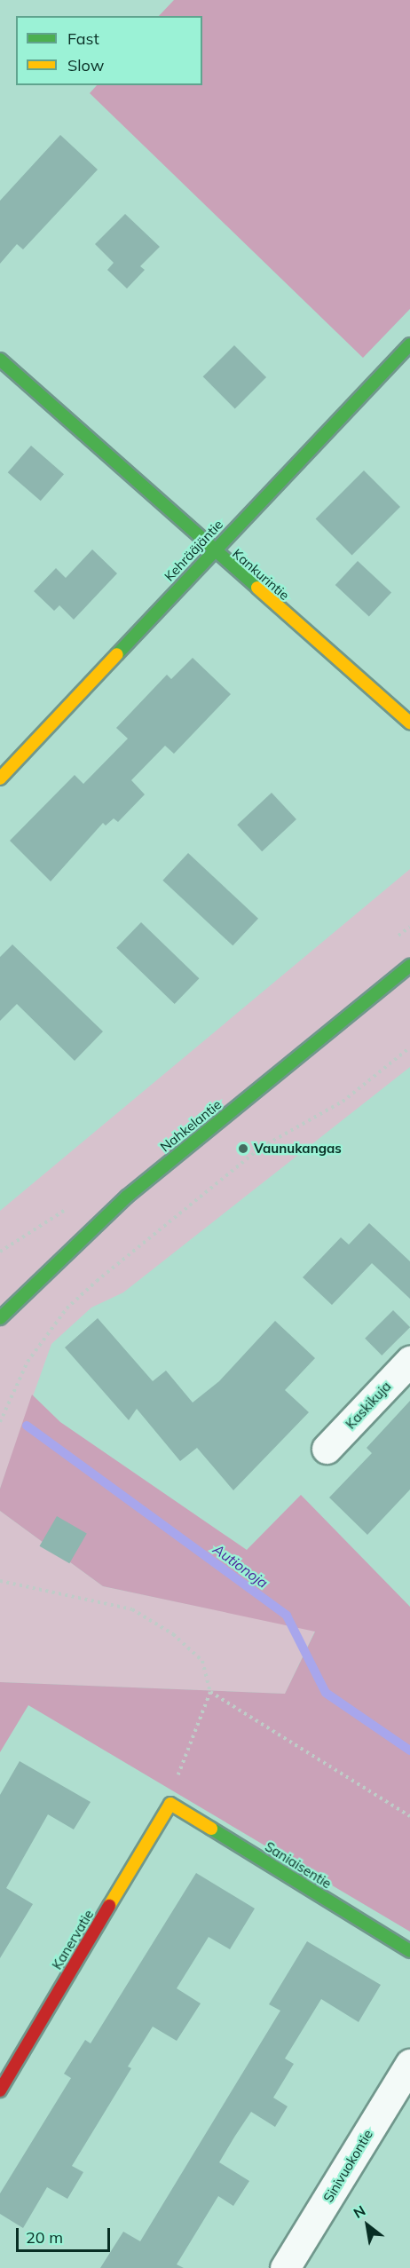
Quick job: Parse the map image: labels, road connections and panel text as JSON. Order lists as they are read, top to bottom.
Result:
{
  "streets": {
    "street": [
      "Kehrääjäntie",
      "Kankurintie",
      "Nahkelantie",
      "Kaskikuja",
      "Saniaisentie",
      "Kanervatie",
      "Sinivuokontie"
    ]
  },
  "crossings": [
    ["Kehrääjäntie", "Kankurintie"],
    ["Saniaisentie", "Kanervatie"]
  ],
  "water": ["Autionoja"],
  "places": ["Vaunukangas"],
  "legend": ["Fast", "Slow"],
  "scale_bar": "20 m",
  "north": "top left"
}
